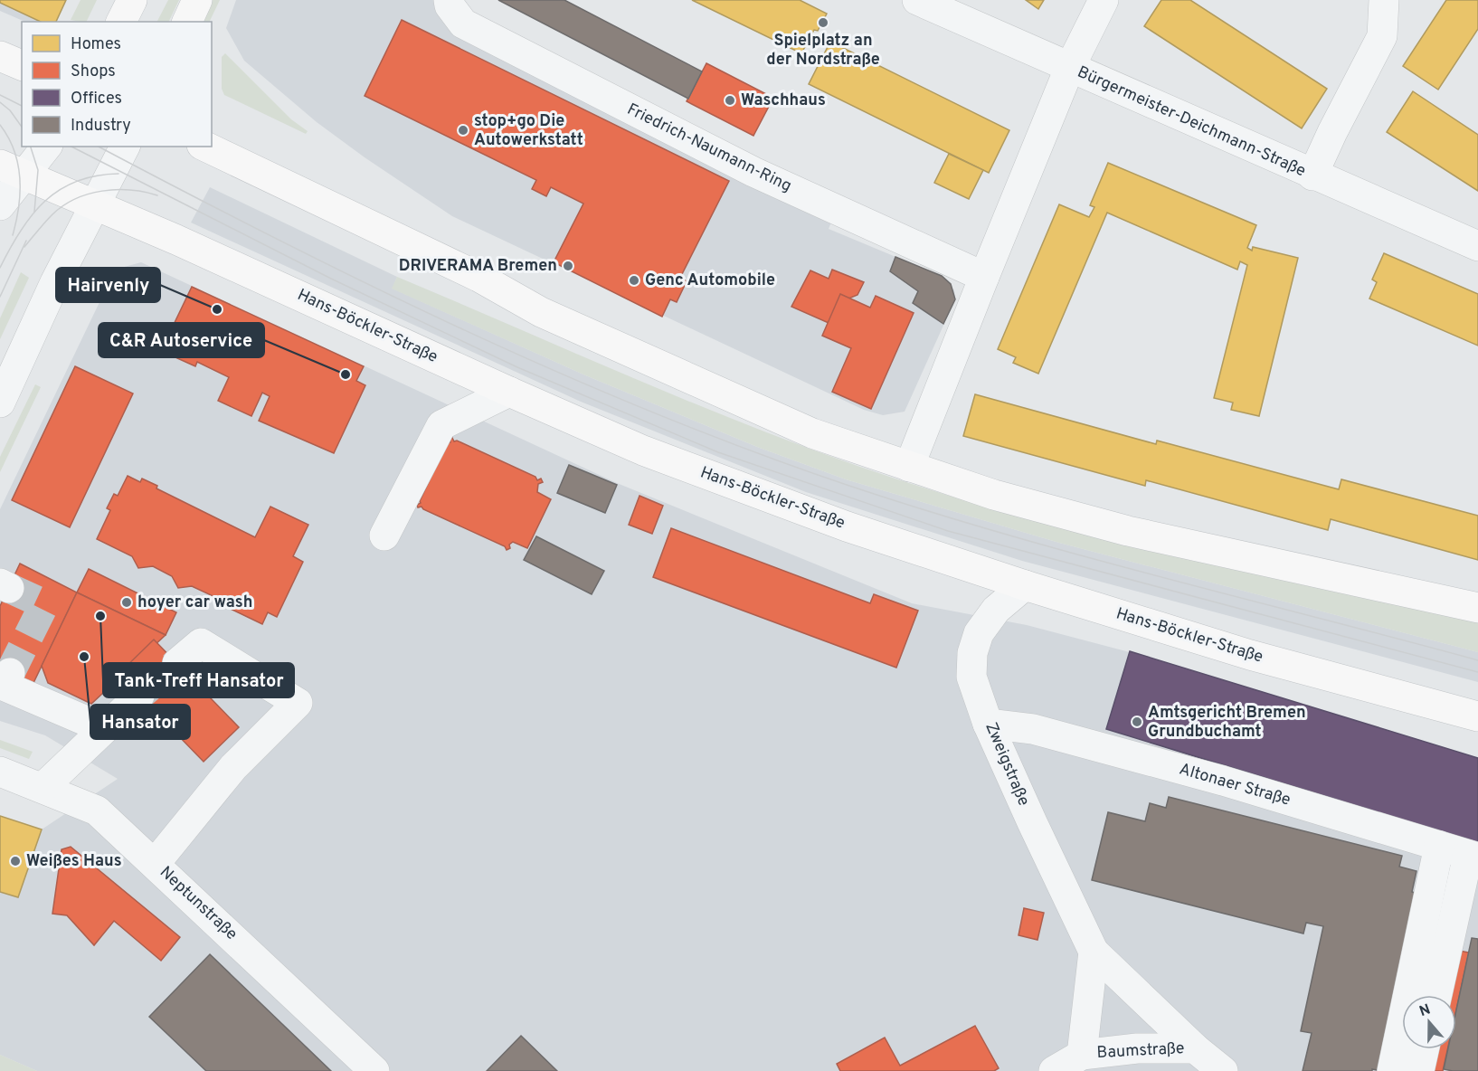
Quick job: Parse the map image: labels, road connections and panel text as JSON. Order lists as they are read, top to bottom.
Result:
{
  "streets": {
    "main road": ["Hans-Böckler-Straße"],
    "street": [
      "Bürgermeister-Deichmann-Straße",
      "Friedrich-Naumann-Ring",
      "Zweigstraße",
      "Altonaer Straße",
      "Neptunstraße",
      "Baumstraße"
    ]
  },
  "crossings": [
    ["Hans-Böckler-Straße", "Zweigstraße"],
    ["Zweigstraße", "Altonaer Straße"],
    ["Zweigstraße", "Baumstraße"]
  ],
  "places": [
    "Spielplatz an der Nordstraße",
    "Waschhaus",
    "stop+go Die Autowerkstatt",
    "DRIVERAMA Bremen",
    "Genc Automobile",
    "Hairvenly",
    "C&R Autoservice",
    "hoyer car wash",
    "Tank-Treff Hansator",
    "Hansator",
    "Amtsgericht Bremen Grundbuchamt",
    "Weißes Haus"
  ],
  "legend": [
    "Homes",
    "Shops",
    "Offices",
    "Industry"
  ],
  "north": "top"
}
